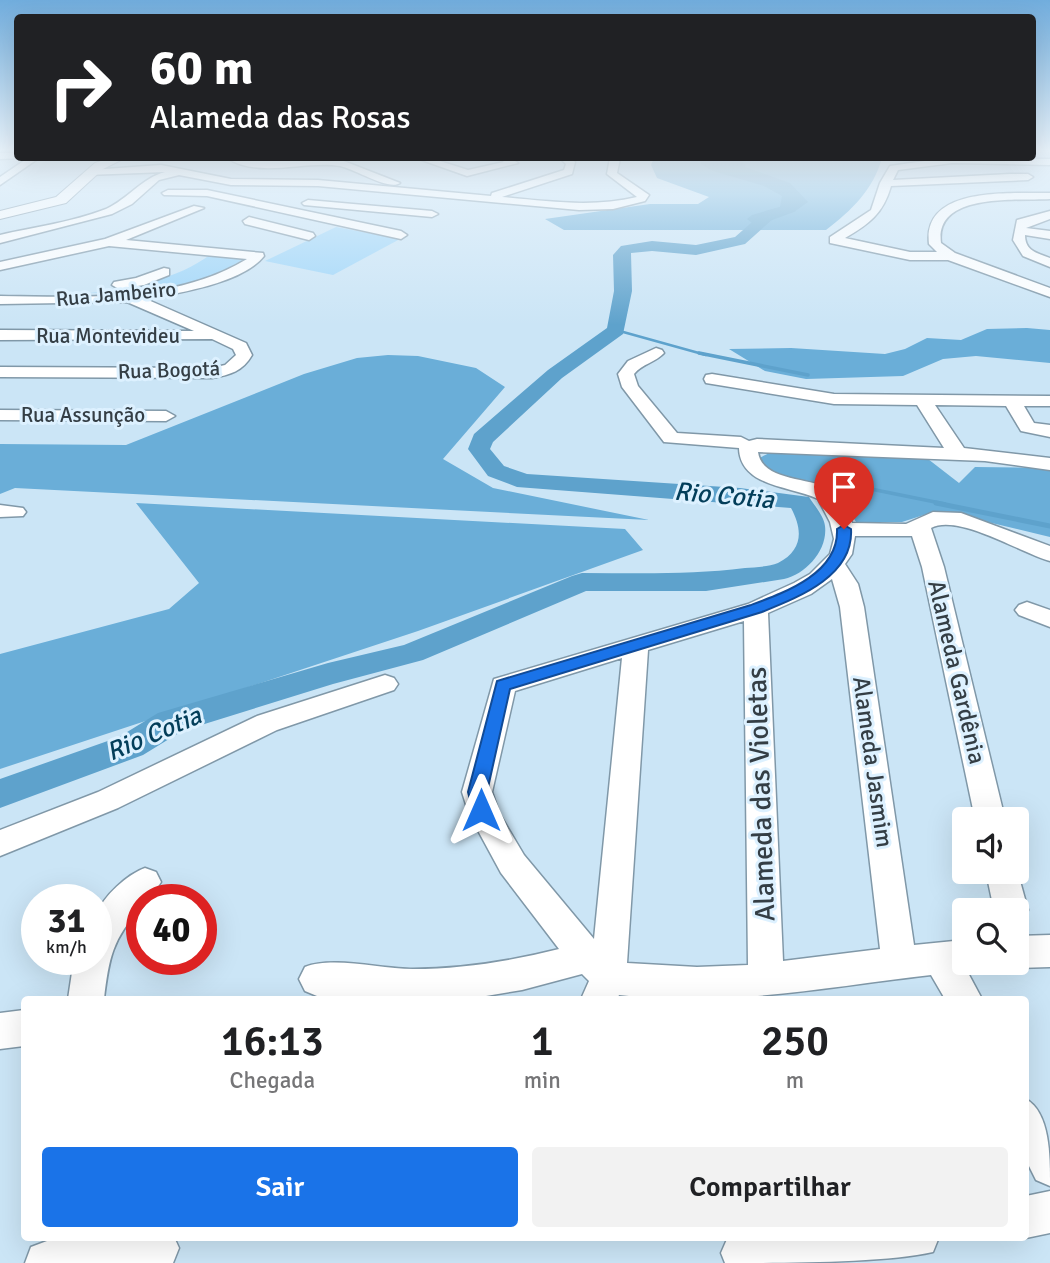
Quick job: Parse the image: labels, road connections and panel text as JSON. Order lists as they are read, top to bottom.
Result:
{
  "streets": {
    "street": [
      "Rua Jambeiro",
      "Rua Montevideu",
      "Rua Bogotá",
      "Rua Assunção",
      "Alameda Gardênia",
      "Alameda Jasmim",
      "Alameda das Violetas"
    ]
  },
  "crossings": [
    ["Rua Jambeiro", "Rua Bogotá"],
    ["Rua Montevideu", "Rua Bogotá"]
  ],
  "water": ["Rio Cotia"],
  "page": {
    "turn": ["60 m", "Alameda das Rosas"],
    "speed": "31 km/h",
    "limit": "40",
    "eta": [
      "16:13",
      "Chegada",
      "1",
      "min",
      "250",
      "m"
    ],
    "buttons": ["Sair", "Compartilhar"]
  }
}
